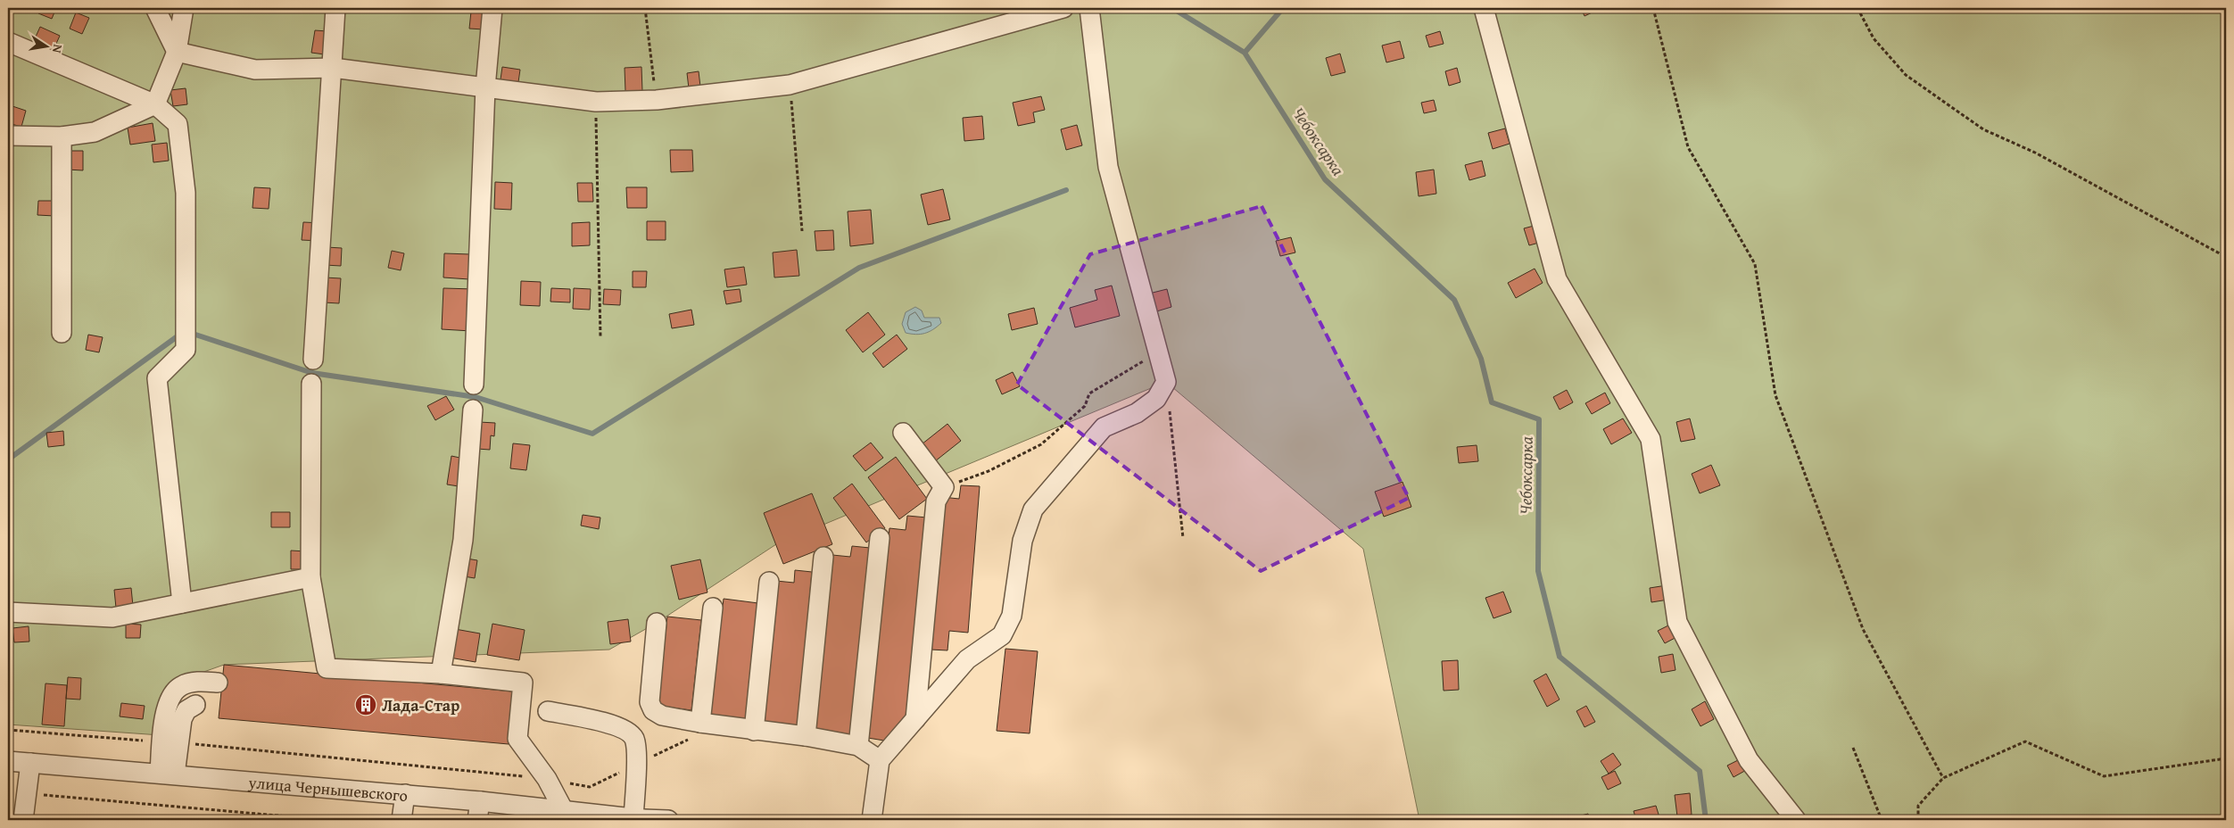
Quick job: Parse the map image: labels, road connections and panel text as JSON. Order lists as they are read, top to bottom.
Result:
{
  "streets": {
    "street": ["улица Чернышевского"]
  },
  "water": ["Чебоксарка"],
  "places": {
    "building": ["Лада-Стар"]
  },
  "north": "right"
}
